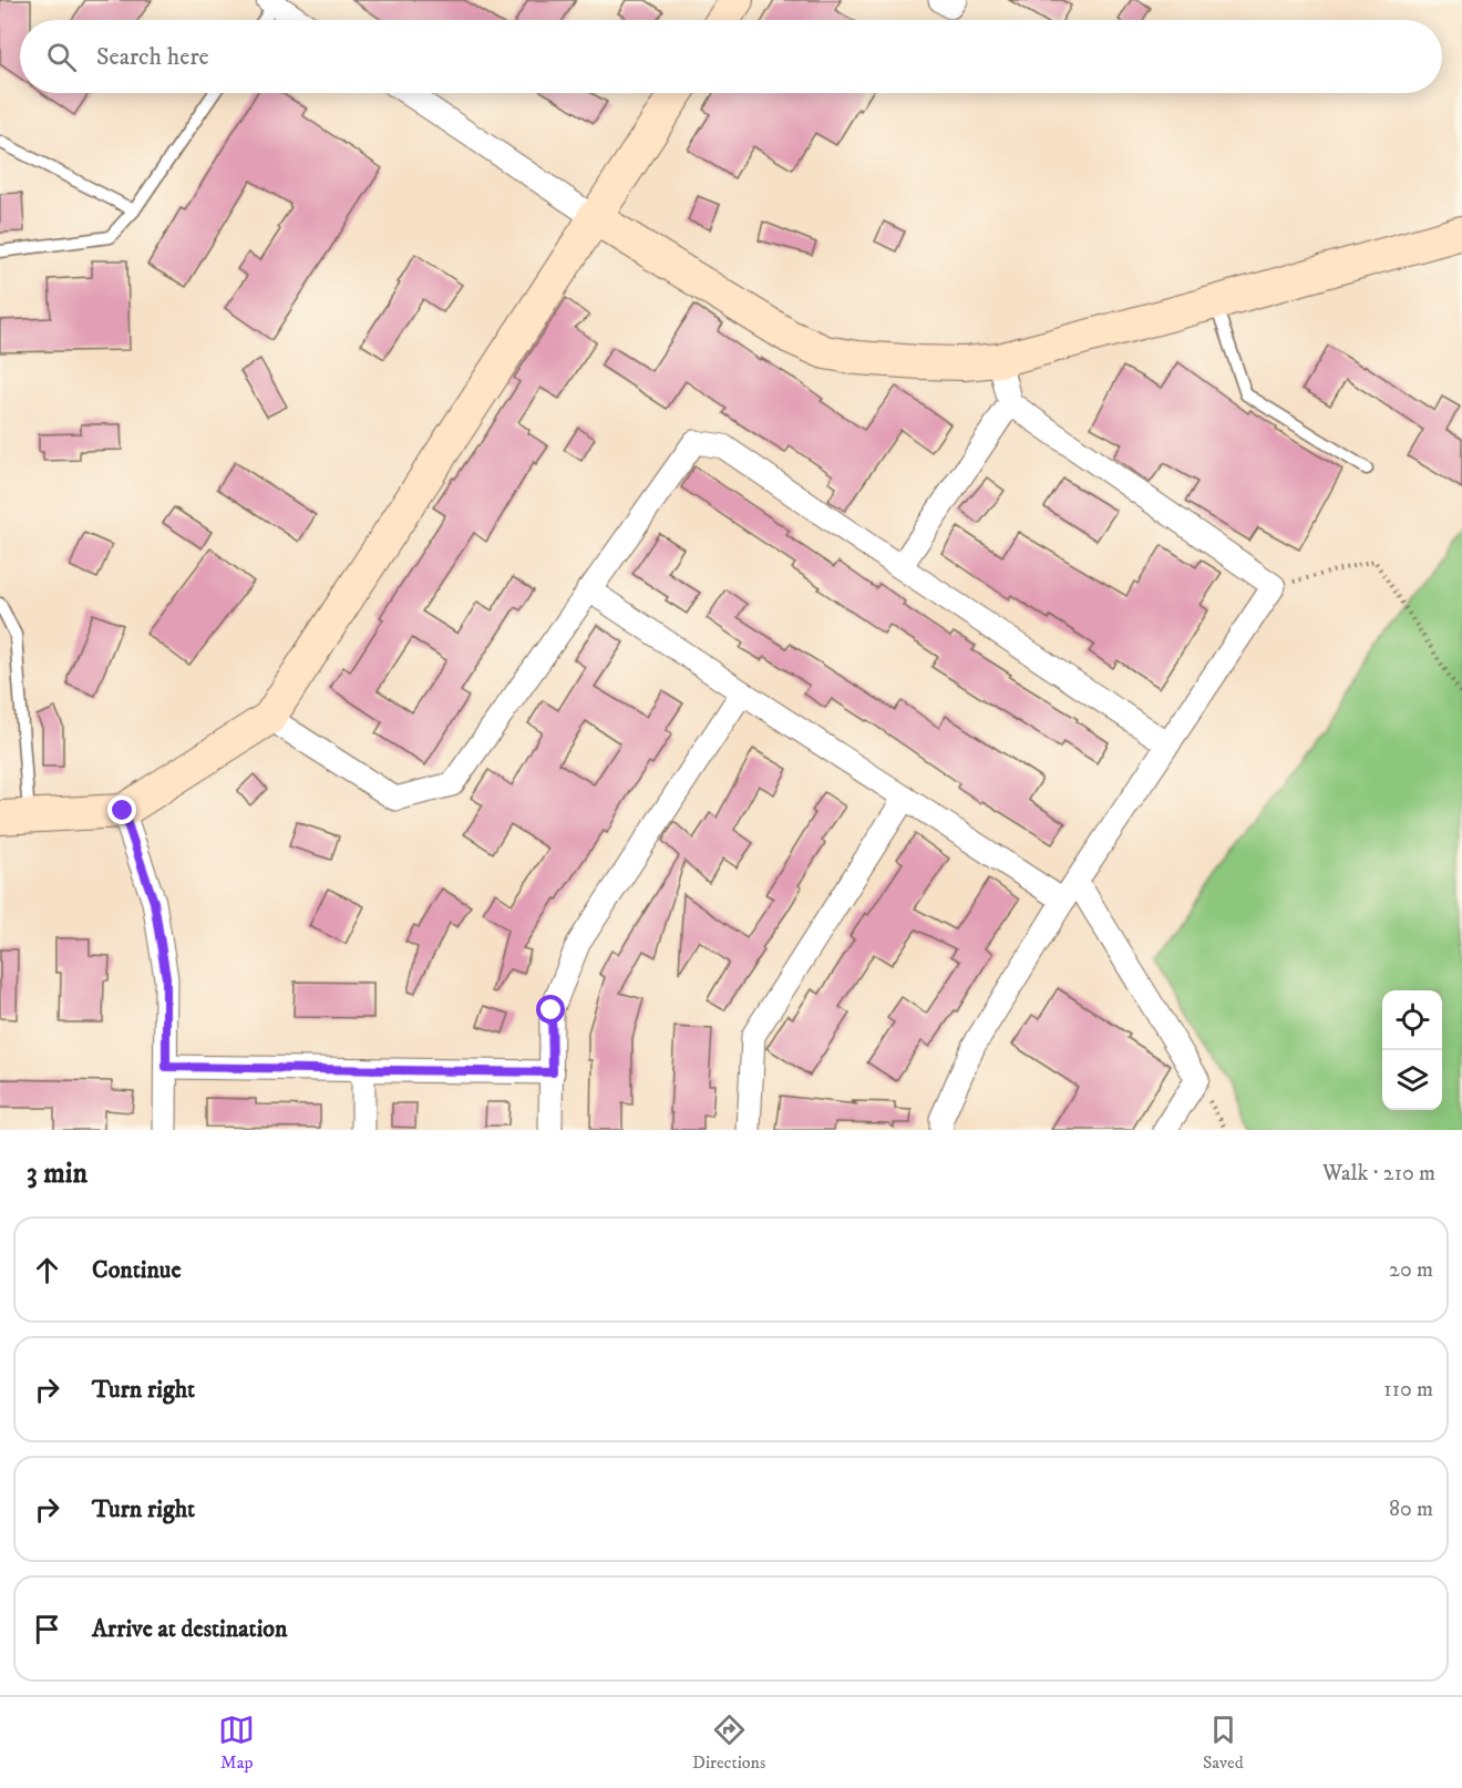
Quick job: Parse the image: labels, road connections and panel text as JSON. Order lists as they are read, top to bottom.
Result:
{
  "page": {
    "search": "Search here",
    "heading": ["3 min", "Walk · 210 m"],
    "list": [
      ["Continue", "20 m"],
      ["Turn right", "110 m"],
      ["Turn right", "80 m"],
      "Arrive at destination"
    ],
    "nav": ["Map", "Directions", "Saved"]
  }
}
